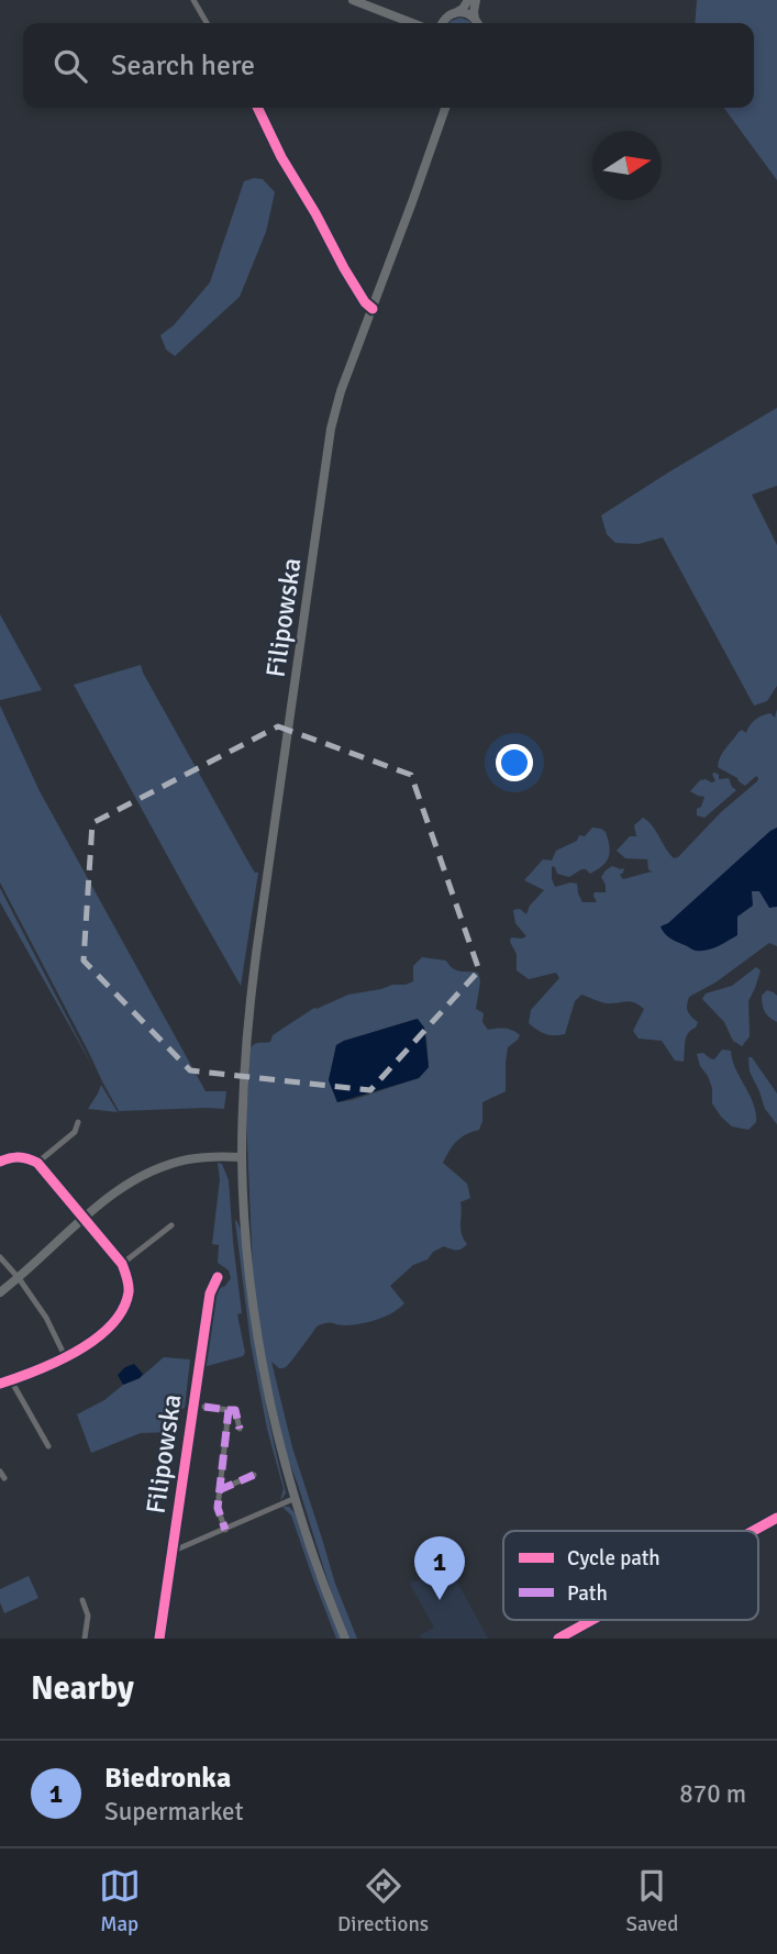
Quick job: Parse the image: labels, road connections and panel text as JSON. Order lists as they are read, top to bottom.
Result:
{
  "streets": {
    "main road": ["Filipowska"]
  },
  "legend": ["Cycle path", "Path"],
  "north": "right",
  "page": {
    "search": "Search here",
    "pins": "1",
    "heading": "Nearby",
    "list": [
      {
        "mark": "1",
        "name": "Biedronka",
        "note": "Supermarket",
        "value": "870 m"
      }
    ],
    "nav": ["Map", "Directions", "Saved"]
  }
}
